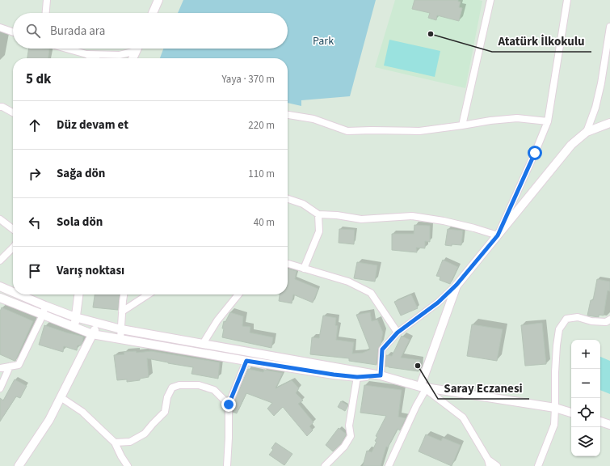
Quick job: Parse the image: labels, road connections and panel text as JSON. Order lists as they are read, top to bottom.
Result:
{
  "parks": ["Park"],
  "places": ["Atatürk İlkokulu", "Saray Eczanesi"],
  "page": {
    "search": "Burada ara",
    "heading": ["5 dk", "Yaya · 370 m"],
    "list": [
      ["Düz devam et", "220 m"],
      ["Sağa dön", "110 m"],
      ["Sola dön", "40 m"],
      "Varış noktası"
    ],
    "map_buttons": ["+", "−"]
  }
}
